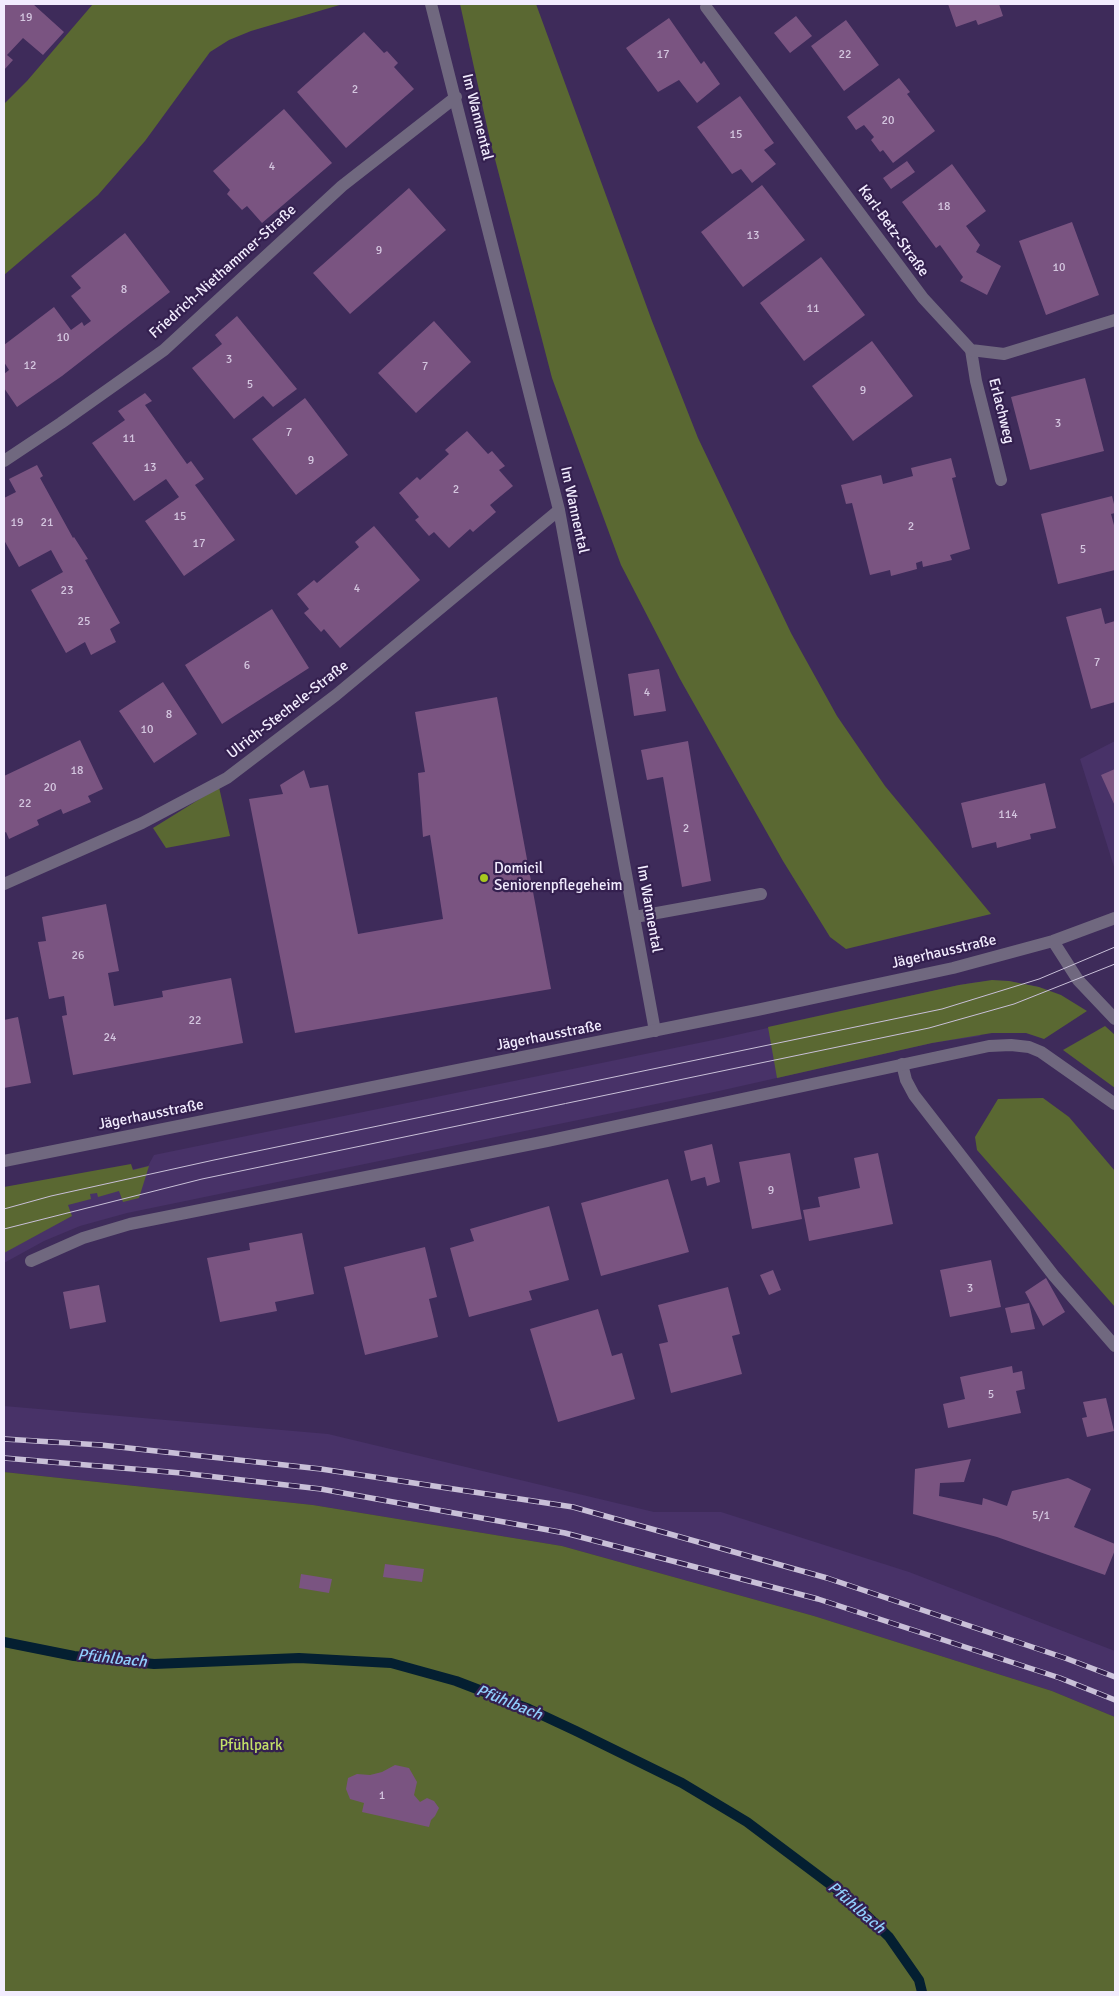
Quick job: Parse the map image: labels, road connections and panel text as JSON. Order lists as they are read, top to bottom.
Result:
{
  "streets": {
    "street": [
      "Im Wannental",
      "Karl-Betz-Straße",
      "Friedrich-Niethammer-Straße",
      "Erlachweg",
      "Ulrich-Stechele-Straße",
      "Jägerhausstraße"
    ]
  },
  "crossings": [
    ["Im Wannental", "Friedrich-Niethammer-Straße"],
    ["Im Wannental", "Ulrich-Stechele-Straße"],
    ["Im Wannental", "Jägerhausstraße"],
    ["Karl-Betz-Straße", "Erlachweg"]
  ],
  "water": ["Pfühlbach"],
  "parks": ["Pfühlpark"],
  "places": ["Domicil Seniorenpflegeheim"],
  "house_numbers": [
    "19",
    "17",
    "22",
    "2",
    "20",
    "15",
    "4",
    "18",
    "13",
    "9",
    "10",
    "8",
    "11",
    "10",
    "3",
    "12",
    "7",
    "5",
    "9",
    "3",
    "7",
    "11",
    "9",
    "13",
    "2",
    "15",
    "19",
    "21",
    "2",
    "17",
    "5",
    "4",
    "23",
    "25",
    "7",
    "6",
    "4",
    "8",
    "10",
    "18",
    "20",
    "22",
    "114",
    "2",
    "26",
    "22",
    "24",
    "9",
    "3",
    "5",
    "5/1",
    "1"
  ]
}
